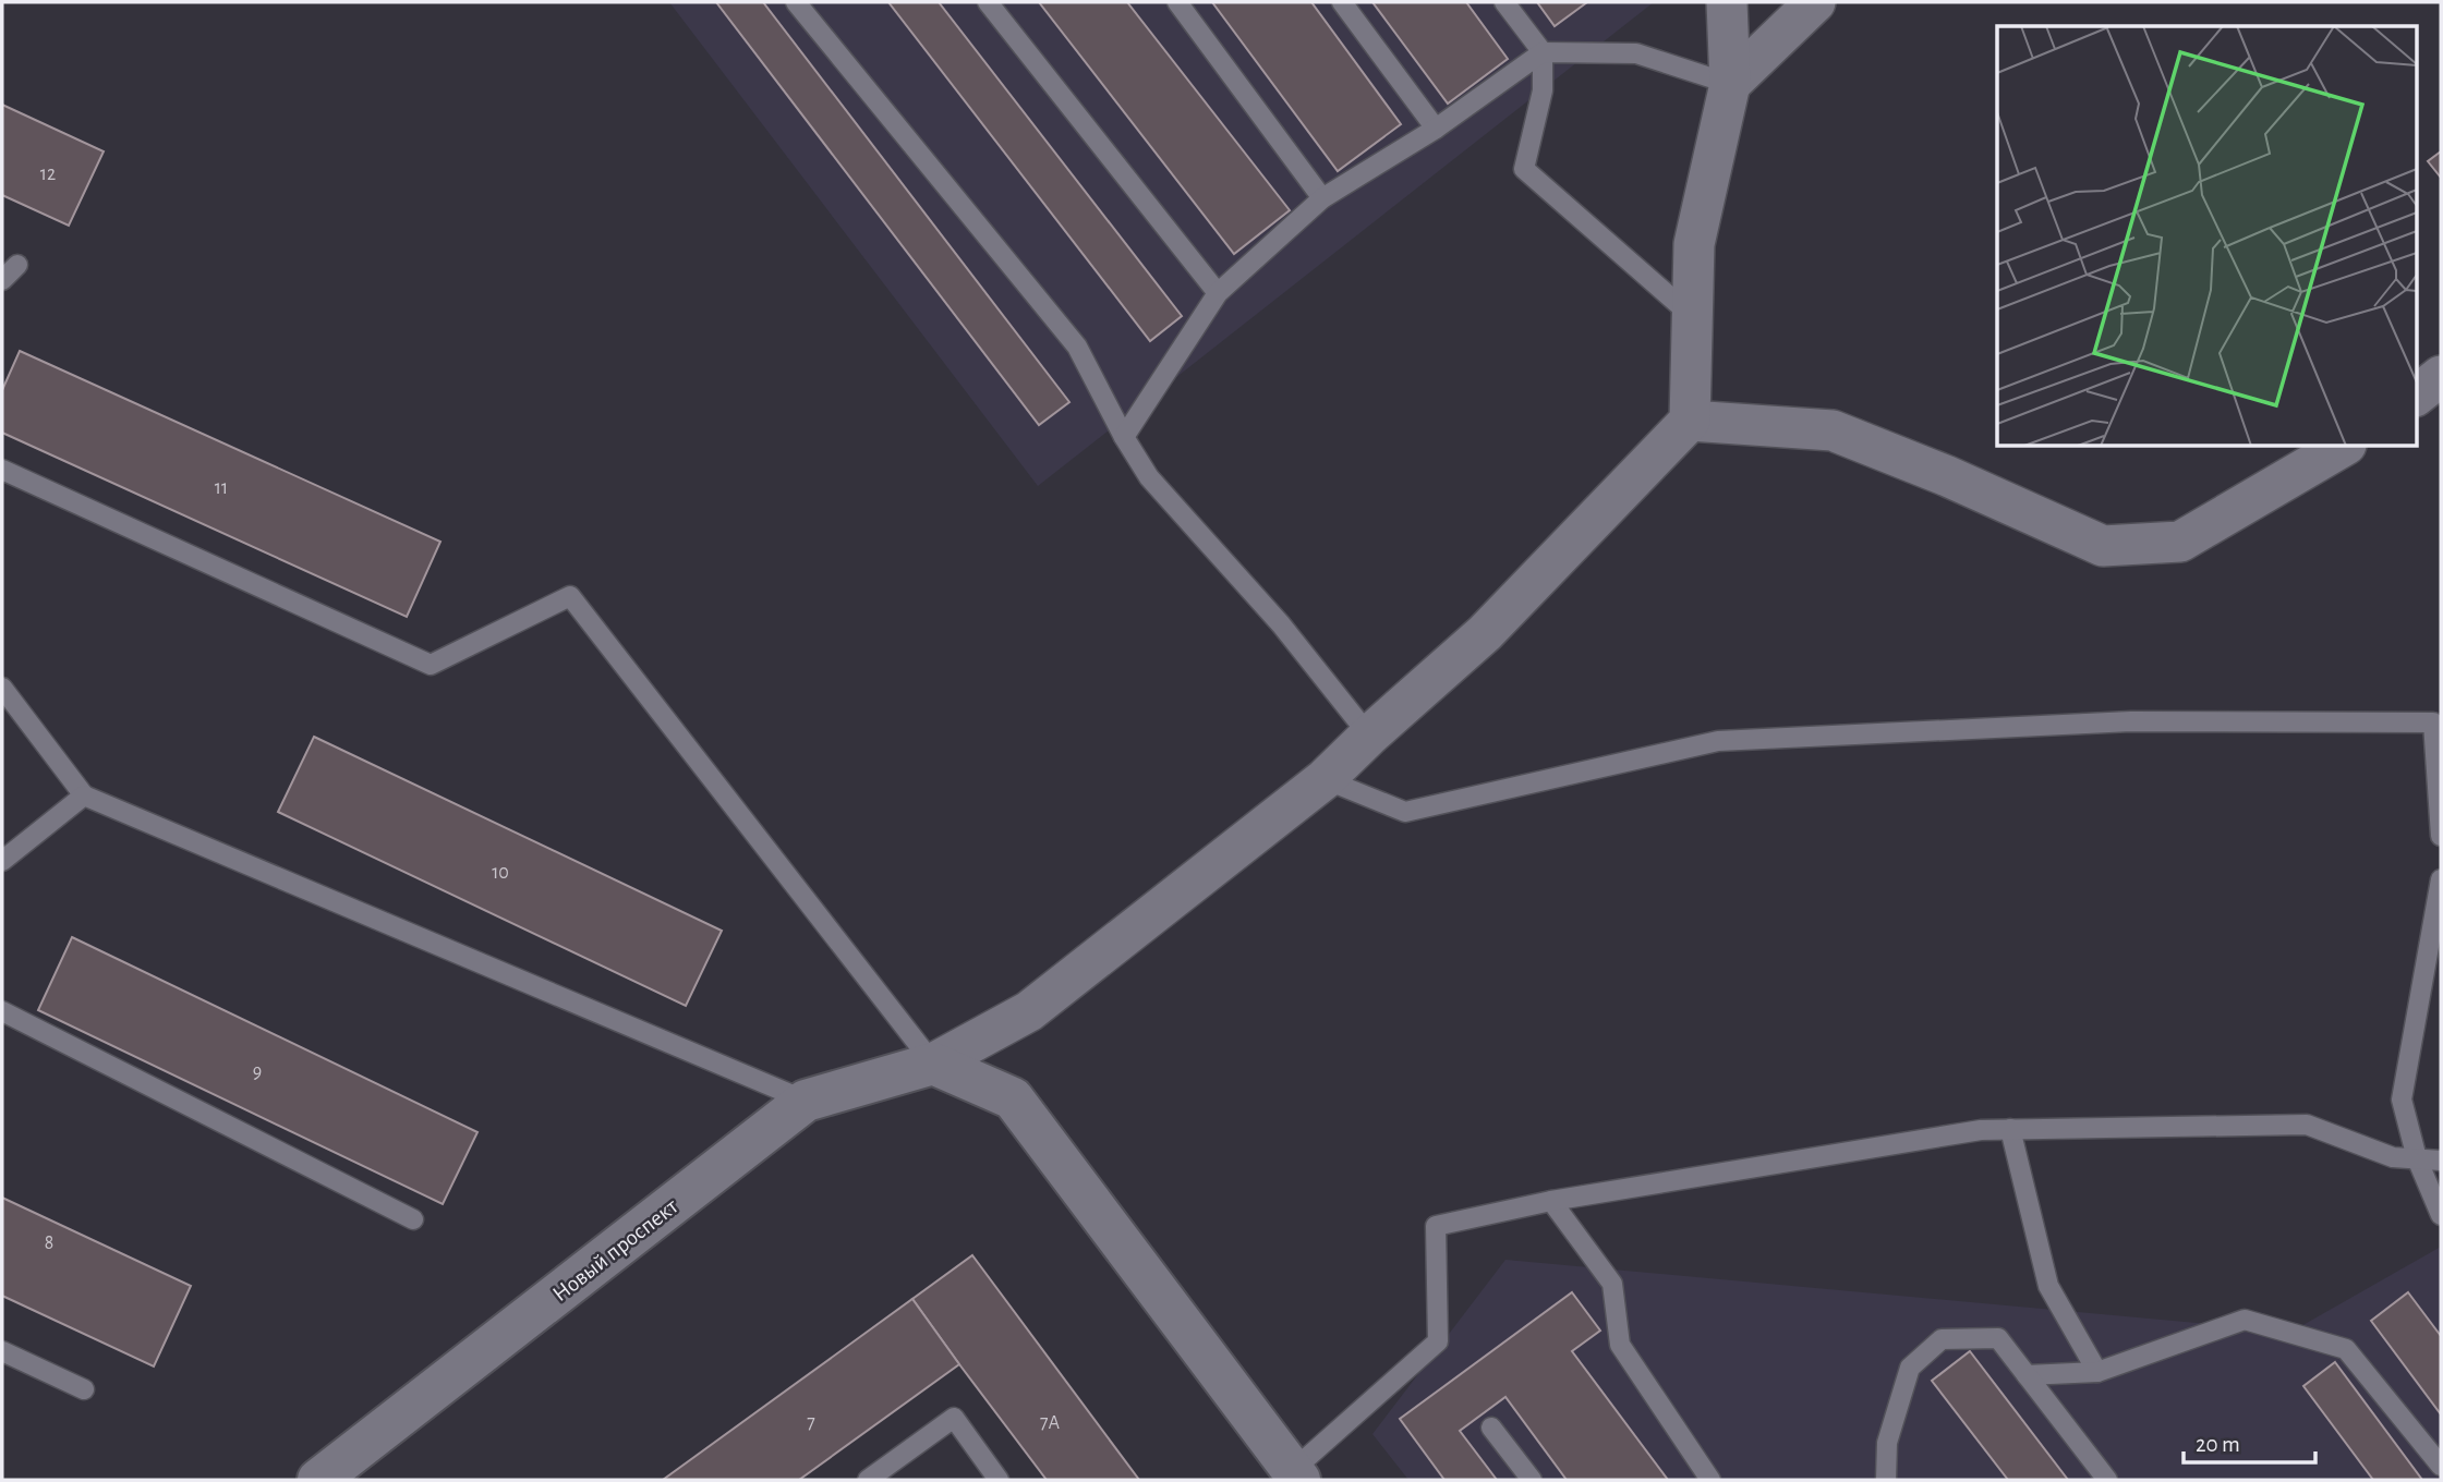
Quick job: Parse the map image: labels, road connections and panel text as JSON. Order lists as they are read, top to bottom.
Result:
{
  "streets": {
    "street": ["Новый проспект"]
  },
  "house_numbers": [
    "12",
    "11",
    "10",
    "9",
    "8",
    "7",
    "7А"
  ],
  "scale_bar": "20 m"
}
